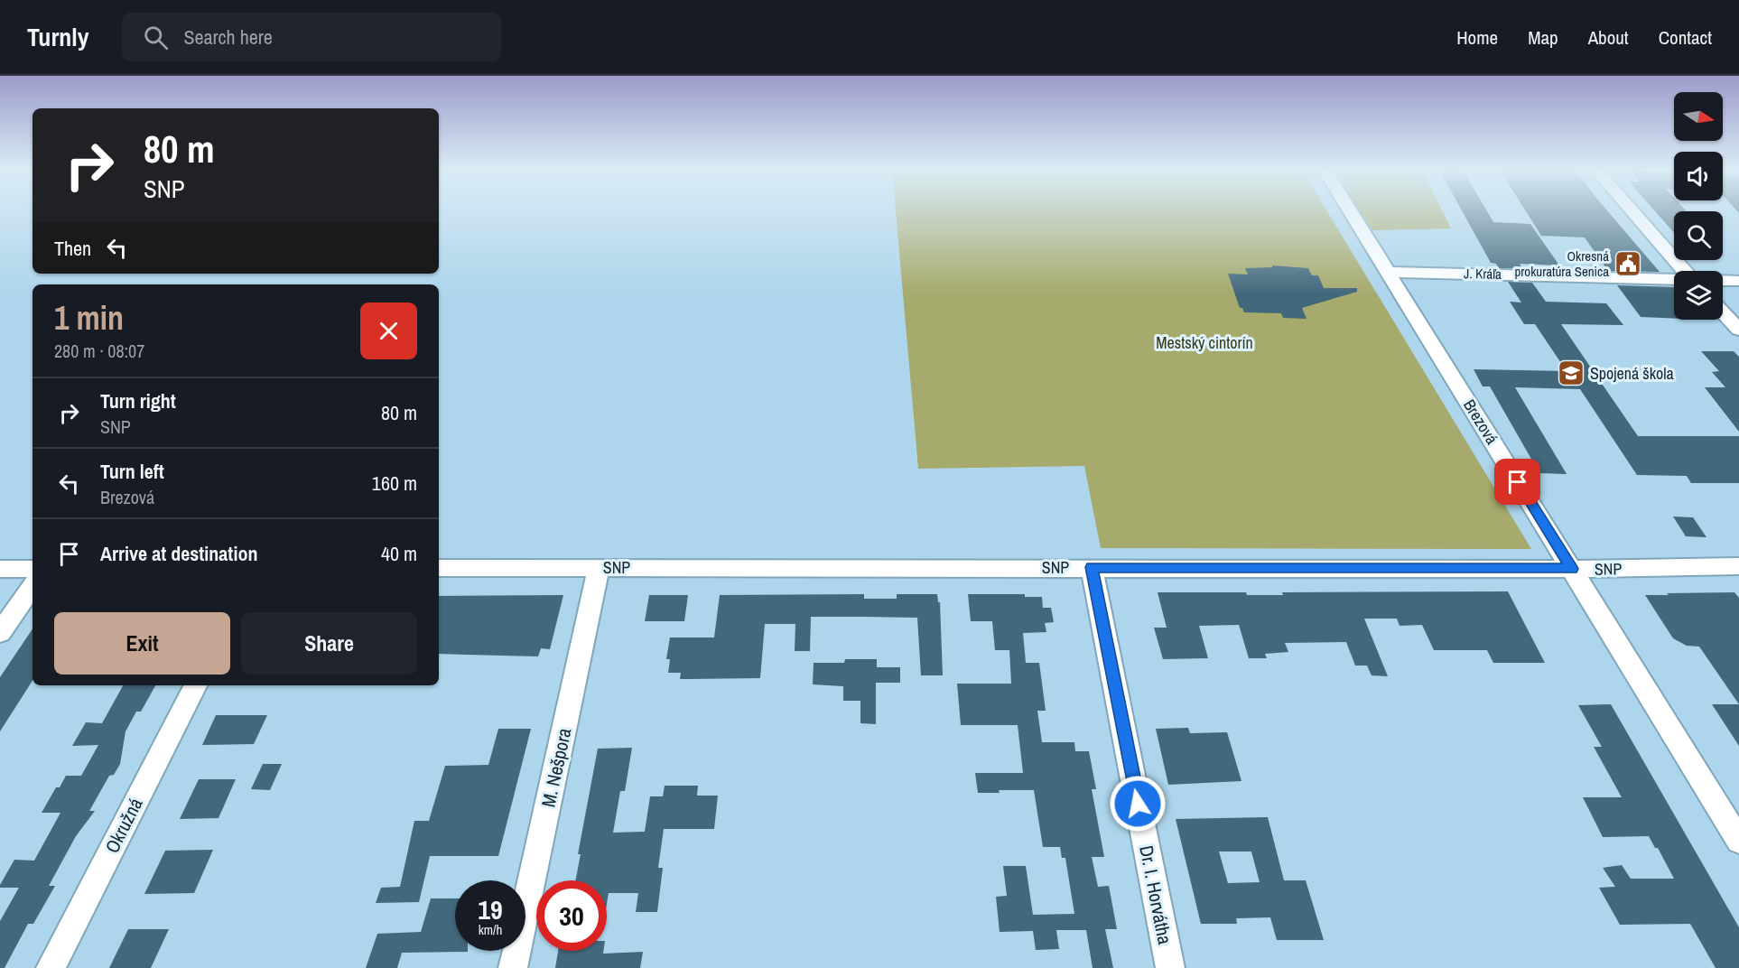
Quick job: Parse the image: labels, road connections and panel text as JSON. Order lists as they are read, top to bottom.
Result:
{
  "streets": {
    "street": [
      "J. Kráľa",
      "Brezová",
      "SNP",
      "M. Nešpora",
      "Okružná",
      "Dr. I. Horvátha"
    ]
  },
  "crossings": [
    ["J. Kráľa", "Brezová"],
    ["Brezová", "SNP"],
    ["SNP", "M. Nešpora"],
    ["SNP", "Dr. I. Horvátha"]
  ],
  "parks": ["Mestský cintorín"],
  "places": {
    "public building": ["Okresná prokuratúra Senica"],
    "school or university": ["Spojená škola"]
  },
  "north": "right",
  "page": {
    "header": "Turnly",
    "search": "Search here",
    "nav": [
      "Home",
      "Map",
      "About",
      "Contact"
    ],
    "turn": ["80 m", "SNP"],
    "then": "Then",
    "heading": ["1 min", "280 m · 08:07"],
    "list": [
      {
        "name": "Turn right",
        "note": "SNP",
        "value": "80 m"
      },
      {
        "name": "Turn left",
        "note": "Brezová",
        "value": "160 m"
      },
      {
        "name": "Arrive at destination",
        "value": "40 m"
      }
    ],
    "buttons": ["Exit", "Share"],
    "speed": "19 km/h",
    "limit": "30"
  }
}
